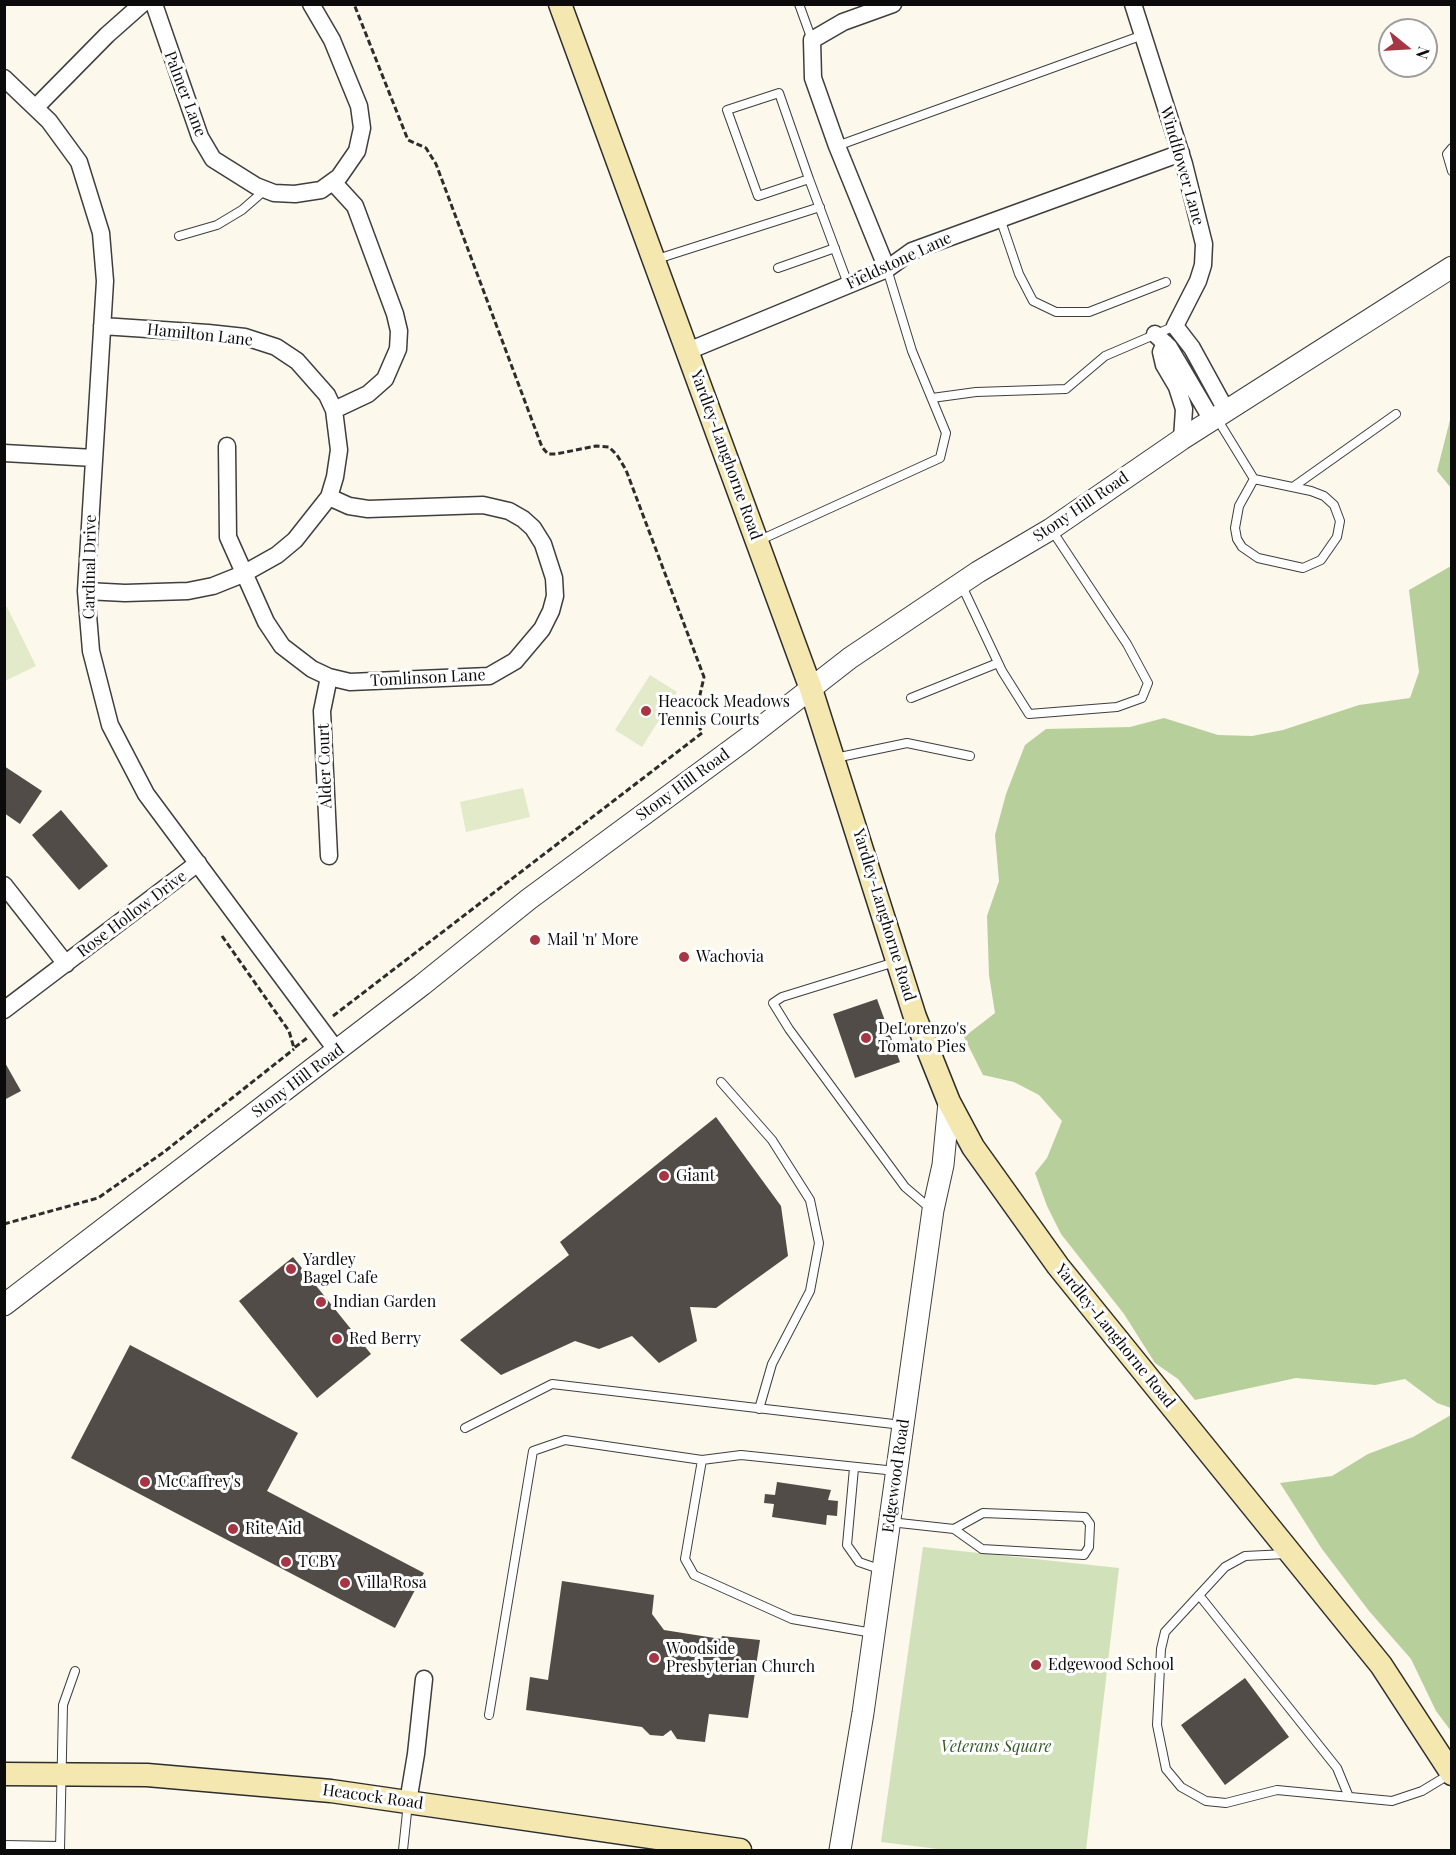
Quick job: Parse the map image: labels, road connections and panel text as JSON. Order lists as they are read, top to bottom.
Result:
{
  "streets": {
    "main road": ["Yardley-Langhorne Road", "Heacock Road"],
    "street": [
      "Palmer Lane",
      "Windflower Lane",
      "Fieldstone Lane",
      "Hamilton Lane",
      "Stony Hill Road",
      "Cardinal Drive",
      "Tomlinson Lane",
      "Alder Court",
      "Rose Hollow Drive",
      "Edgewood Road"
    ]
  },
  "crossings": [
    ["Windflower Lane", "Fieldstone Lane"],
    ["Fieldstone Lane", "Yardley-Langhorne Road"],
    ["Hamilton Lane", "Cardinal Drive"],
    ["Hamilton Lane", "Tomlinson Lane"],
    ["Yardley-Langhorne Road", "Stony Hill Road"],
    ["Yardley-Langhorne Road", "Edgewood Road"],
    ["Stony Hill Road", "Cardinal Drive"],
    ["Cardinal Drive", "Rose Hollow Drive"],
    ["Tomlinson Lane", "Alder Court"]
  ],
  "parks": ["Veterans Square"],
  "places": [
    "Heacock Meadows Tennis Courts",
    "Mail 'n' More",
    "Wachovia",
    "DeLorenzo's Tomato Pies",
    "Giant",
    "Yardley Bagel Cafe",
    "Indian Garden",
    "Red Berry",
    "McCaffrey's",
    "Rite Aid",
    "TCBY",
    "Villa Rosa",
    "Woodside Presbyterian Church",
    "Edgewood School"
  ],
  "north": "right"
}
